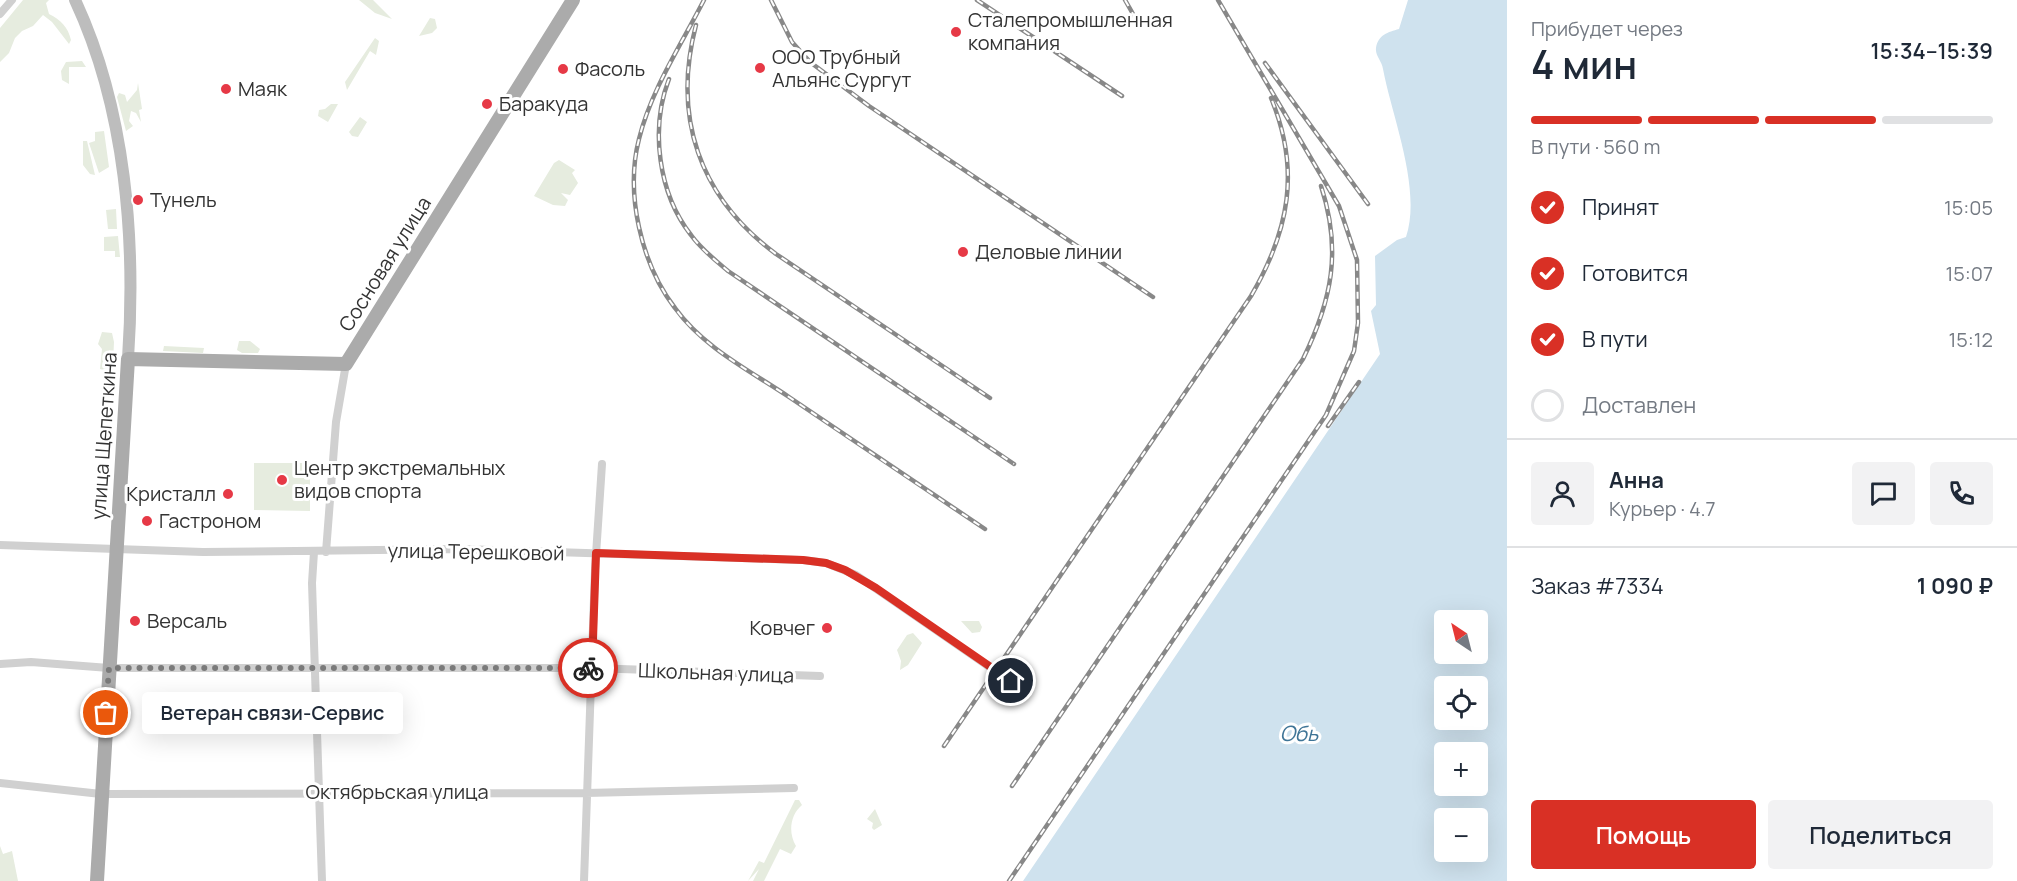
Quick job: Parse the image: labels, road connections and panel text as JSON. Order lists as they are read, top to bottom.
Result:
{
  "streets": {
    "main road": ["Сосновая улица", "улица Щепеткина"],
    "street": ["улица Терешковой", "Школьная улица", "Октябрьская улица"]
  },
  "crossings": [
    ["улица Щепеткина", "улица Терешковой"],
    ["улица Щепеткина", "Школьная улица"],
    ["улица Щепеткина", "Октябрьская улица"]
  ],
  "water": ["Обь"],
  "places": [
    "Сталепромышленная компания",
    "ООО Трубный Альянс Сургут",
    "Фасоль",
    "Маяк",
    "Баракуда",
    "Тунель",
    "Деловые линии",
    "Центр экстремальных видов спорта",
    "Кристалл",
    "Гастроном",
    "Версаль",
    "Ковчег",
    "Ветеран связи-Сервис"
  ],
  "north": "top left",
  "page": {
    "heading": ["4 мин", "Прибудет через", "15:34–15:39"],
    "panel": [
      "Анна",
      "Курьер · 4.7",
      "Заказ #7334",
      "1 090 ₽"
    ],
    "bar": "В пути · 560 m",
    "list": [
      ["Принят", "15:05"],
      ["Готовится", "15:07"],
      ["В пути", "15:12"],
      "Доставлен"
    ],
    "map_buttons": ["+", "−"],
    "bubble": "Ветеран связи-Сервис",
    "buttons": ["Помощь", "Поделиться"]
  }
}
